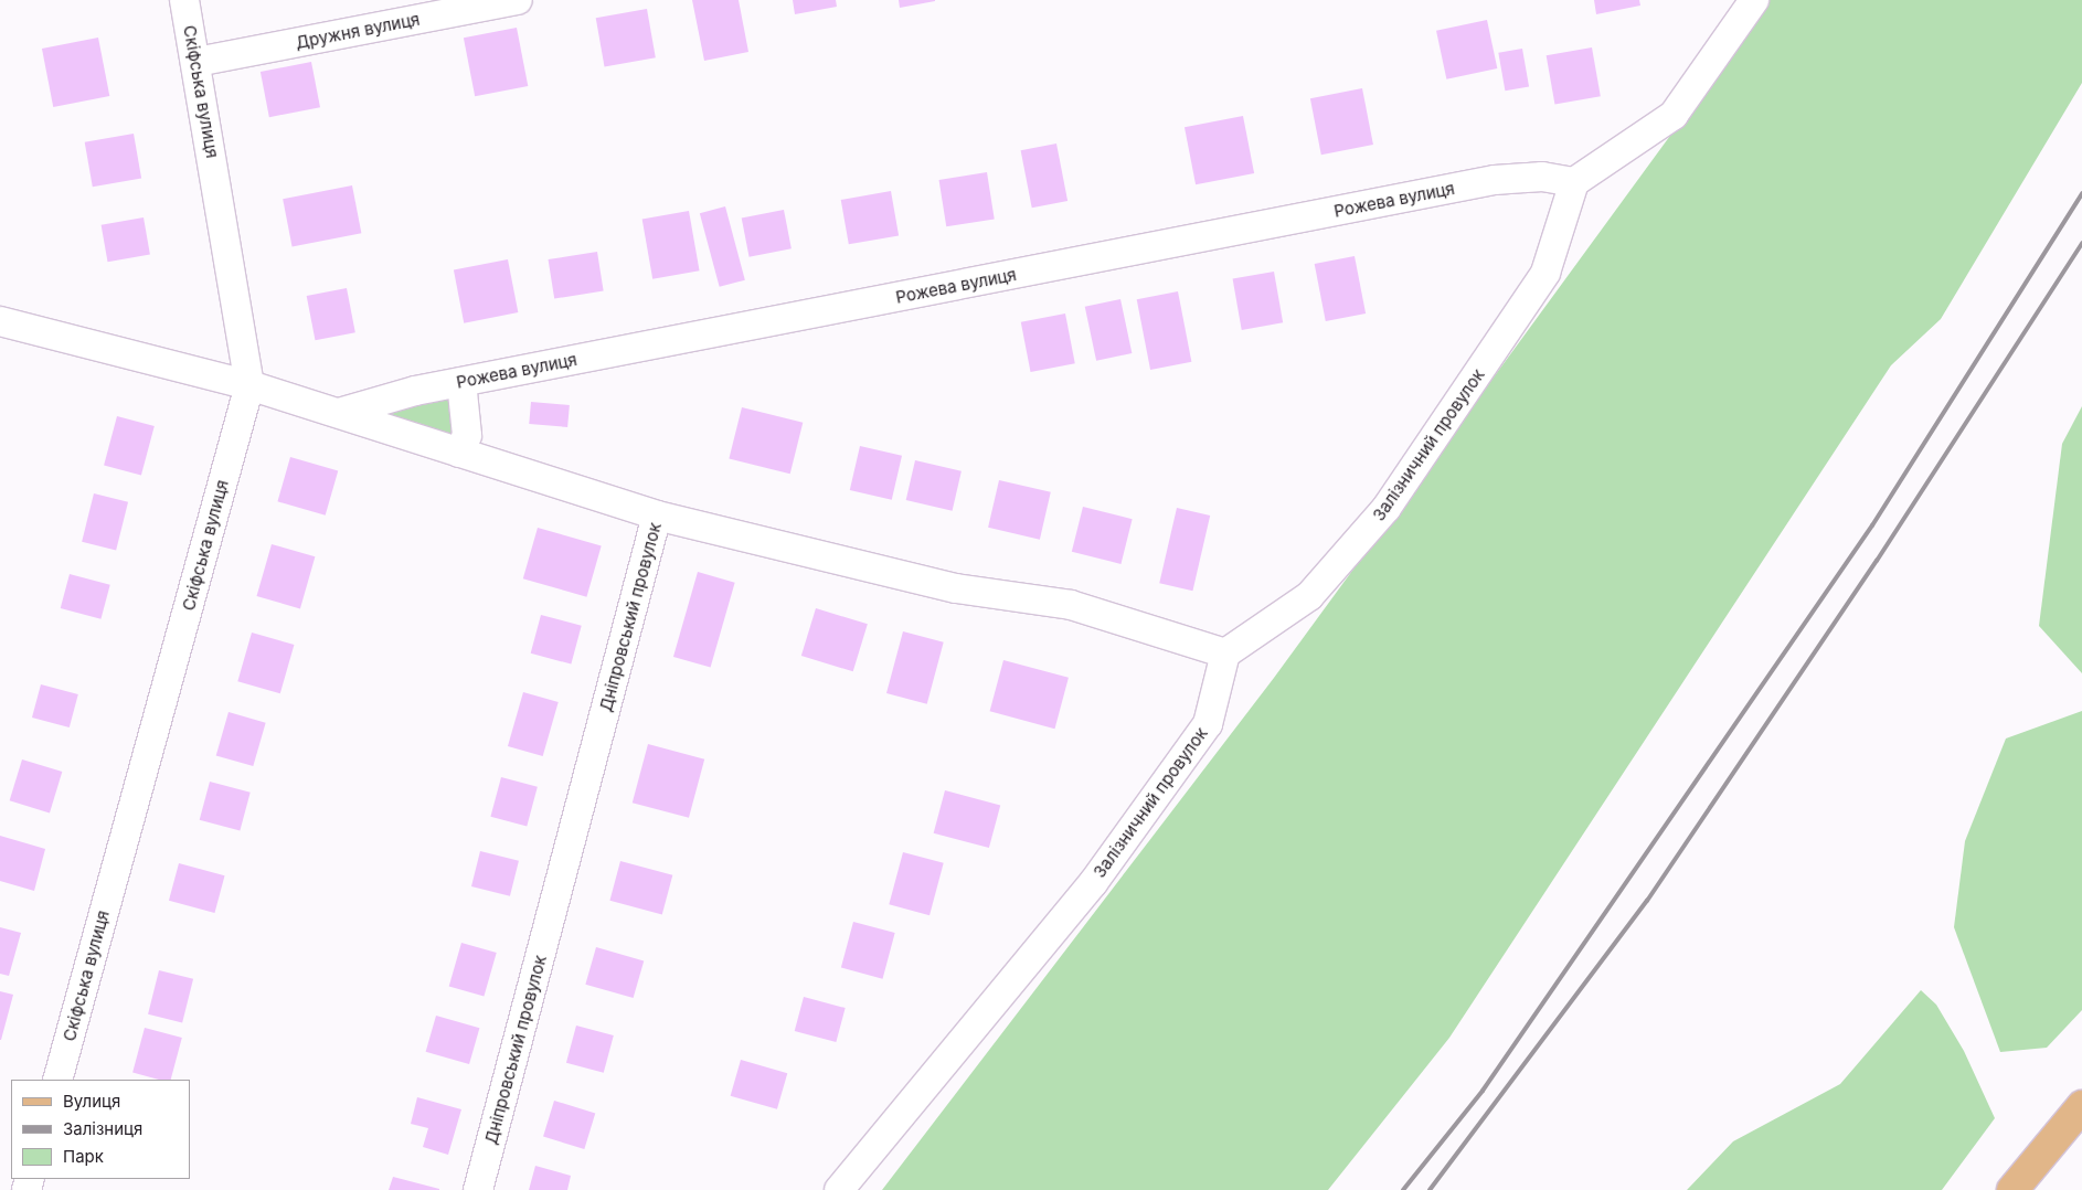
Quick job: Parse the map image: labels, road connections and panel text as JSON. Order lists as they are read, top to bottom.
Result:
{
  "streets": {
    "street": [
      "Дружня вулиця",
      "Скіфська вулиця",
      "Рожева вулиця",
      "Залізничний провулок",
      "Дніпровський провулок"
    ]
  },
  "crossings": [
    ["Дружня вулиця", "Скіфська вулиця"],
    ["Рожева вулиця", "Залізничний провулок"],
    ["Залізничний провулок", "Дніпровський провулок"]
  ],
  "legend": ["Вулиця", "Залізниця", "Парк"]
}
